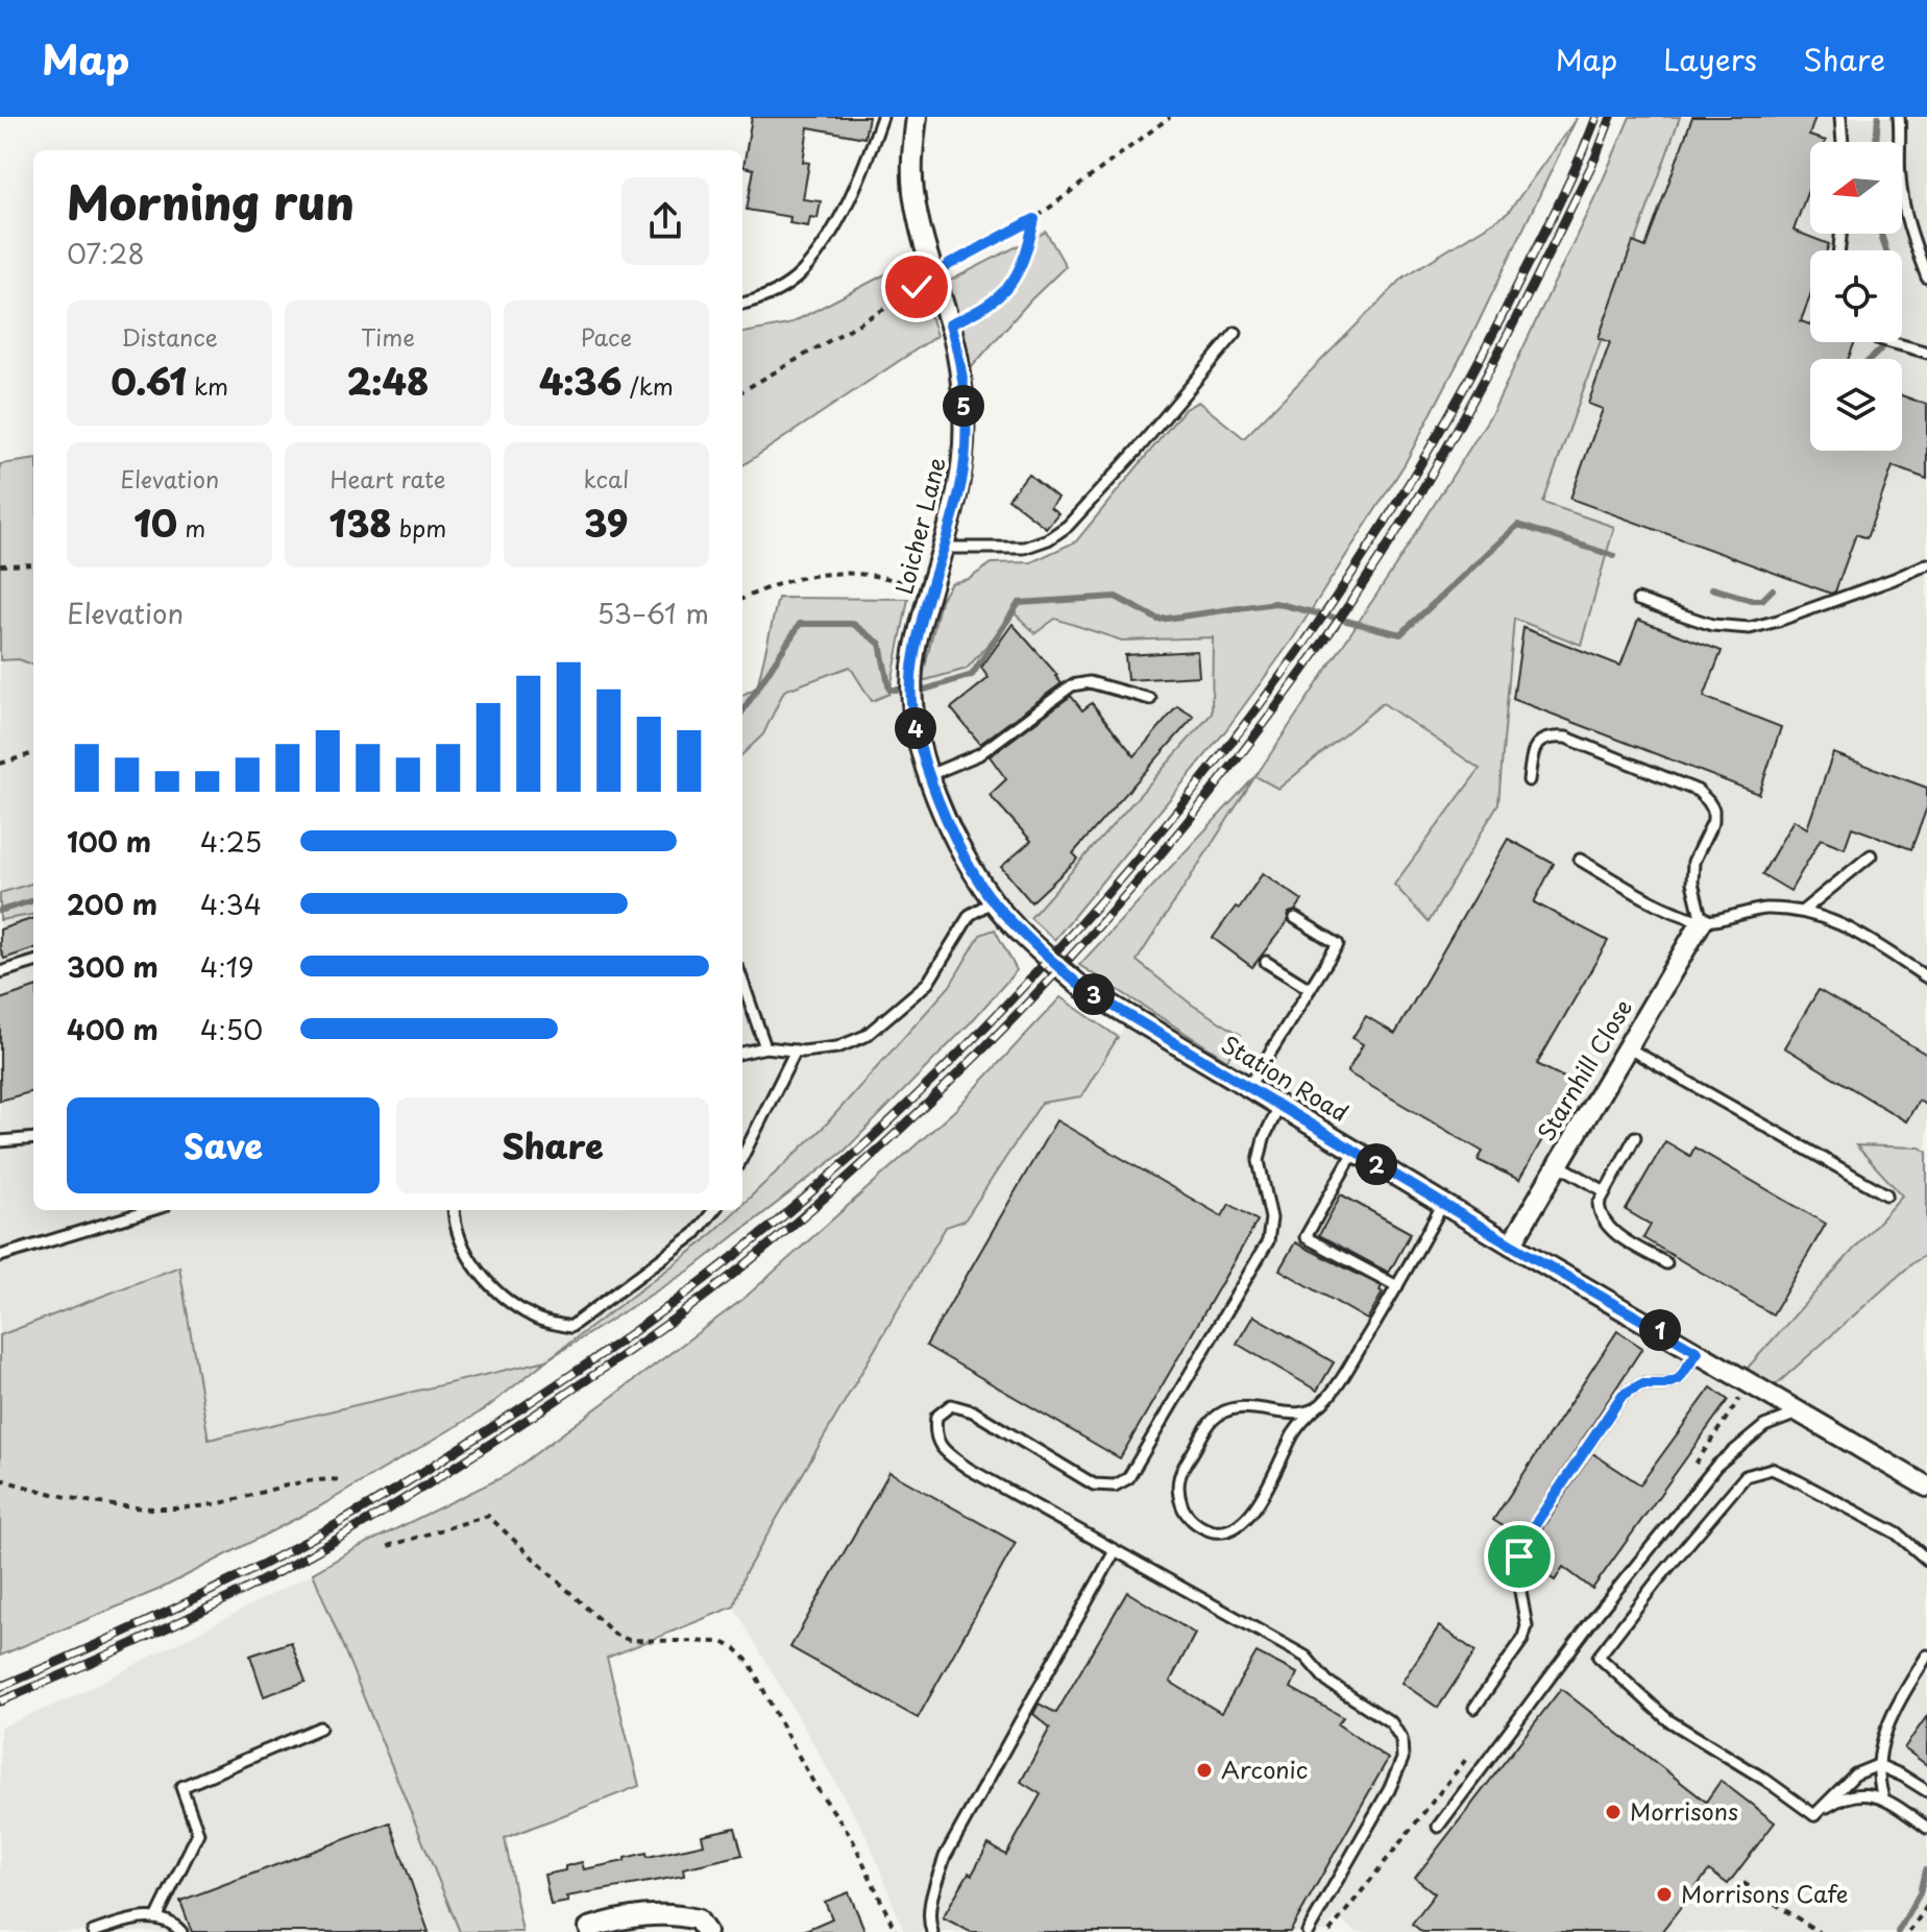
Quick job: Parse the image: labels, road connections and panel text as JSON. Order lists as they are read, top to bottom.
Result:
{
  "streets": {
    "street": ["Loicher Lane", "Starnhill Close", "Station Road"]
  },
  "crossings": [
    ["Loicher Lane", "Station Road"],
    ["Starnhill Close", "Station Road"]
  ],
  "places": ["Arconic", "Morrisons", "Morrisons Cafe"],
  "north": "left",
  "page": {
    "header": "Map",
    "nav": ["Map", "Layers", "Share"],
    "heading": ["Morning run", "07:28"],
    "stats": [
      ["Distance", "0.61 km"],
      ["Time", "2:48"],
      ["Pace", "4:36 /km"],
      ["Elevation", "10 m"],
      ["Heart rate", "138 bpm"],
      ["kcal", "39"]
    ],
    "pins": [
      "5",
      "4",
      "3",
      "2",
      "1"
    ],
    "chart": ["Elevation", "53–61 m"],
    "list": [
      {
        "name": "100 m",
        "note": "4:25"
      },
      {
        "name": "200 m",
        "note": "4:34"
      },
      {
        "name": "300 m",
        "note": "4:19"
      },
      {
        "name": "400 m",
        "note": "4:50"
      }
    ],
    "buttons": ["Save", "Share"]
  }
}
